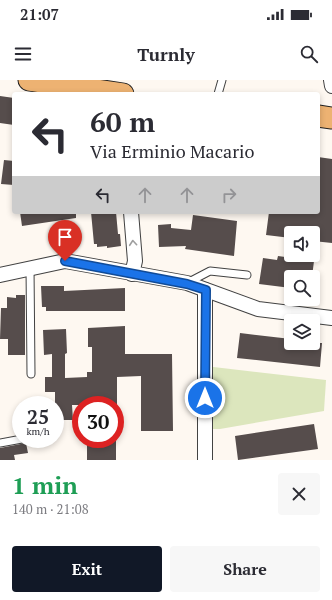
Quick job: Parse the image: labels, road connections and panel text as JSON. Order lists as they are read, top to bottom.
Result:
{
  "page": {
    "status": "21:07",
    "header": "Turnly",
    "turn": ["60 m", "Via Erminio Macario"],
    "speed": "25 km/h",
    "limit": "30",
    "heading": ["1 min", "140 m · 21:08"],
    "buttons": ["Exit", "Share"]
  }
}
